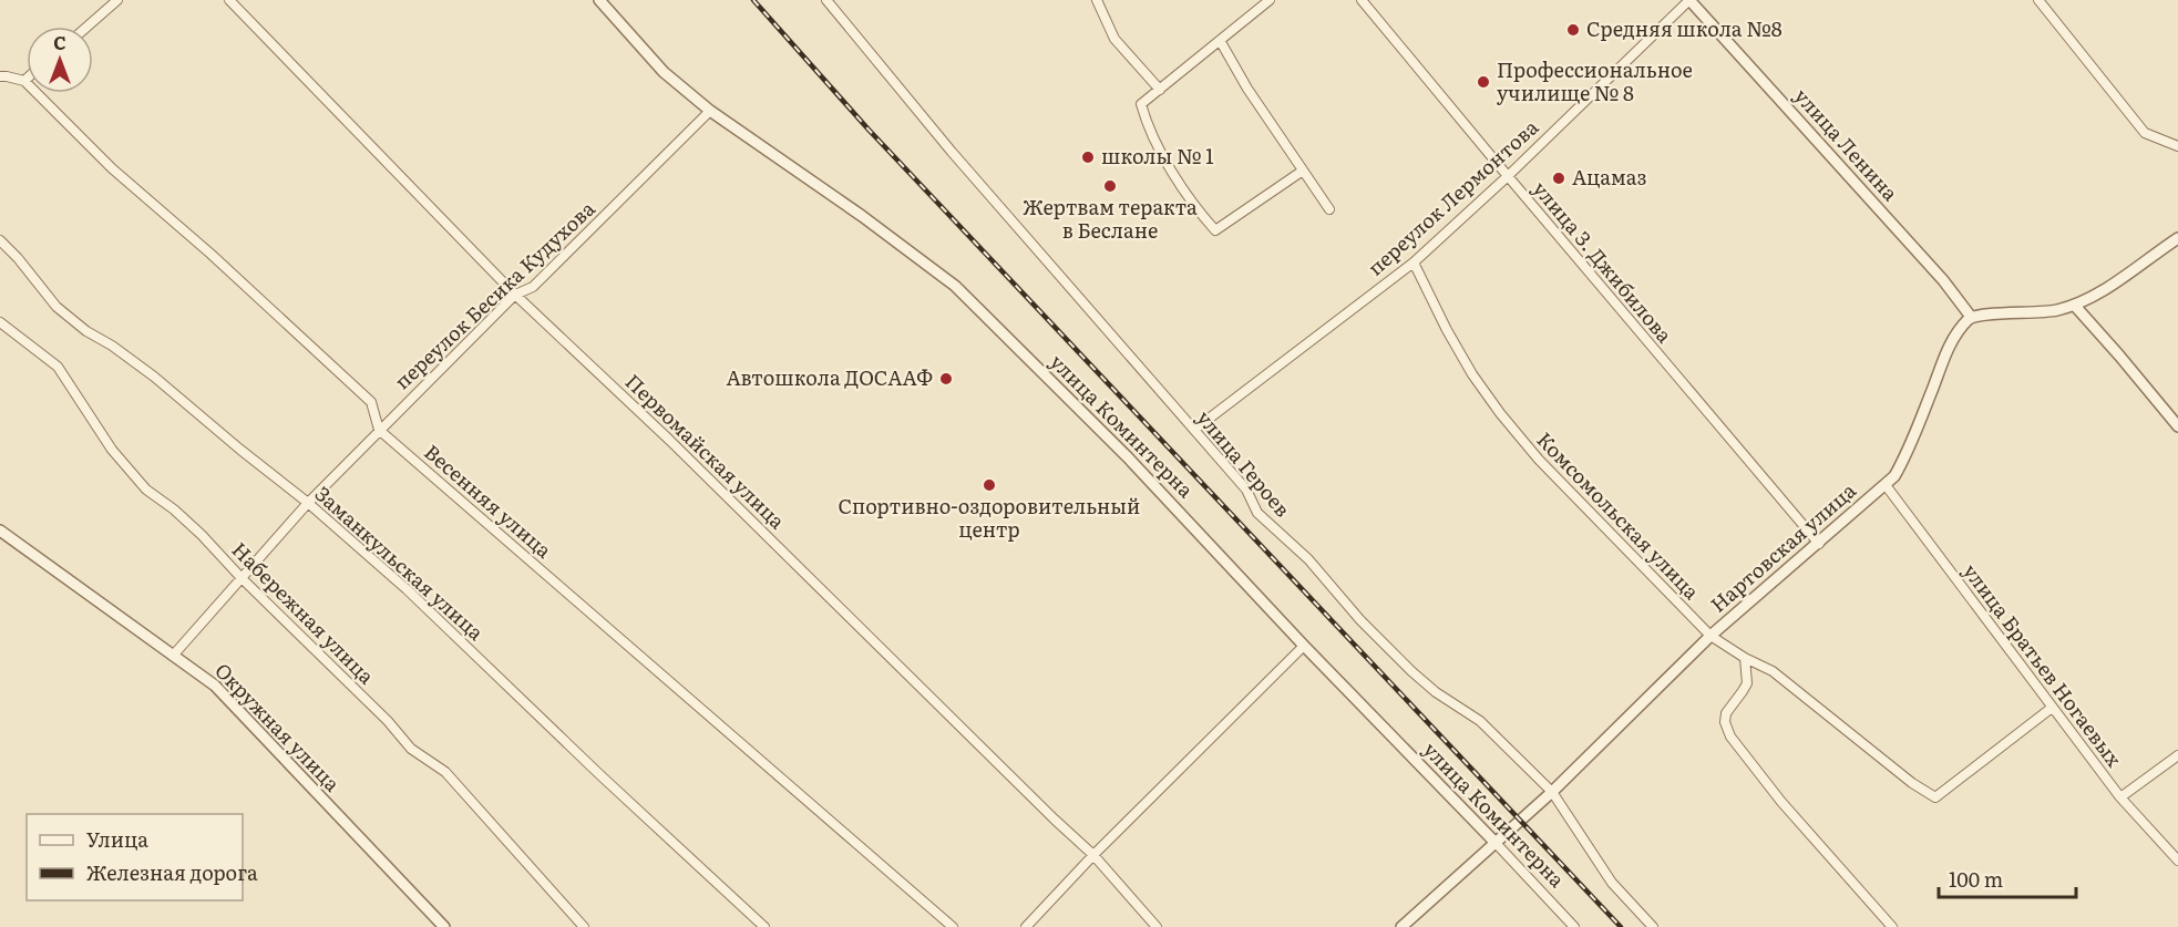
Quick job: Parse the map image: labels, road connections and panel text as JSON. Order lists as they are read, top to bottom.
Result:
{
  "streets": {
    "street": [
      "улица Ленина",
      "переулок Лермонтова",
      "улица З. Джибилова",
      "переулок Бесика Кудухова",
      "улица Коминтерна",
      "Первомайская улица",
      "улица Героев",
      "Весенняя улица",
      "Комсомольская улица",
      "Нартовская улица",
      "Заманкульская улица",
      "Набережная улица",
      "улица Братьев Ногаевых",
      "Окружная улица"
    ]
  },
  "crossings": [
    ["улица Ленина", "переулок Лермонтова"],
    ["улица Ленина", "Нартовская улица"],
    ["переулок Лермонтова", "улица З. Джибилова"],
    ["переулок Лермонтова", "улица Героев"],
    ["переулок Лермонтова", "Комсомольская улица"],
    ["улица З. Джибилова", "Нартовская улица"],
    ["переулок Бесика Кудухова", "улица Коминтерна"],
    ["переулок Бесика Кудухова", "Первомайская улица"],
    ["переулок Бесика Кудухова", "Весенняя улица"],
    ["переулок Бесика Кудухова", "Заманкульская улица"],
    ["переулок Бесика Кудухова", "Набережная улица"],
    ["переулок Бесика Кудухова", "Окружная улица"],
    ["улица Коминтерна", "Нартовская улица"],
    ["улица Героев", "Нартовская улица"],
    ["Комсомольская улица", "Нартовская улица"],
    ["Комсомольская улица", "улица Братьев Ногаевых"],
    ["Нартовская улица", "улица Братьев Ногаевых"]
  ],
  "places": [
    "Средняя школа №8",
    "Профессиональное училище № 8",
    "школы № 1",
    "Ацамаз",
    "Жертвам теракта в Беслане",
    "Автошкола ДОСААФ",
    "Спортивно-оздоровительный центр"
  ],
  "legend": ["Улица", "Железная дорога"],
  "scale_bar": "100 m",
  "north": "top"
}
